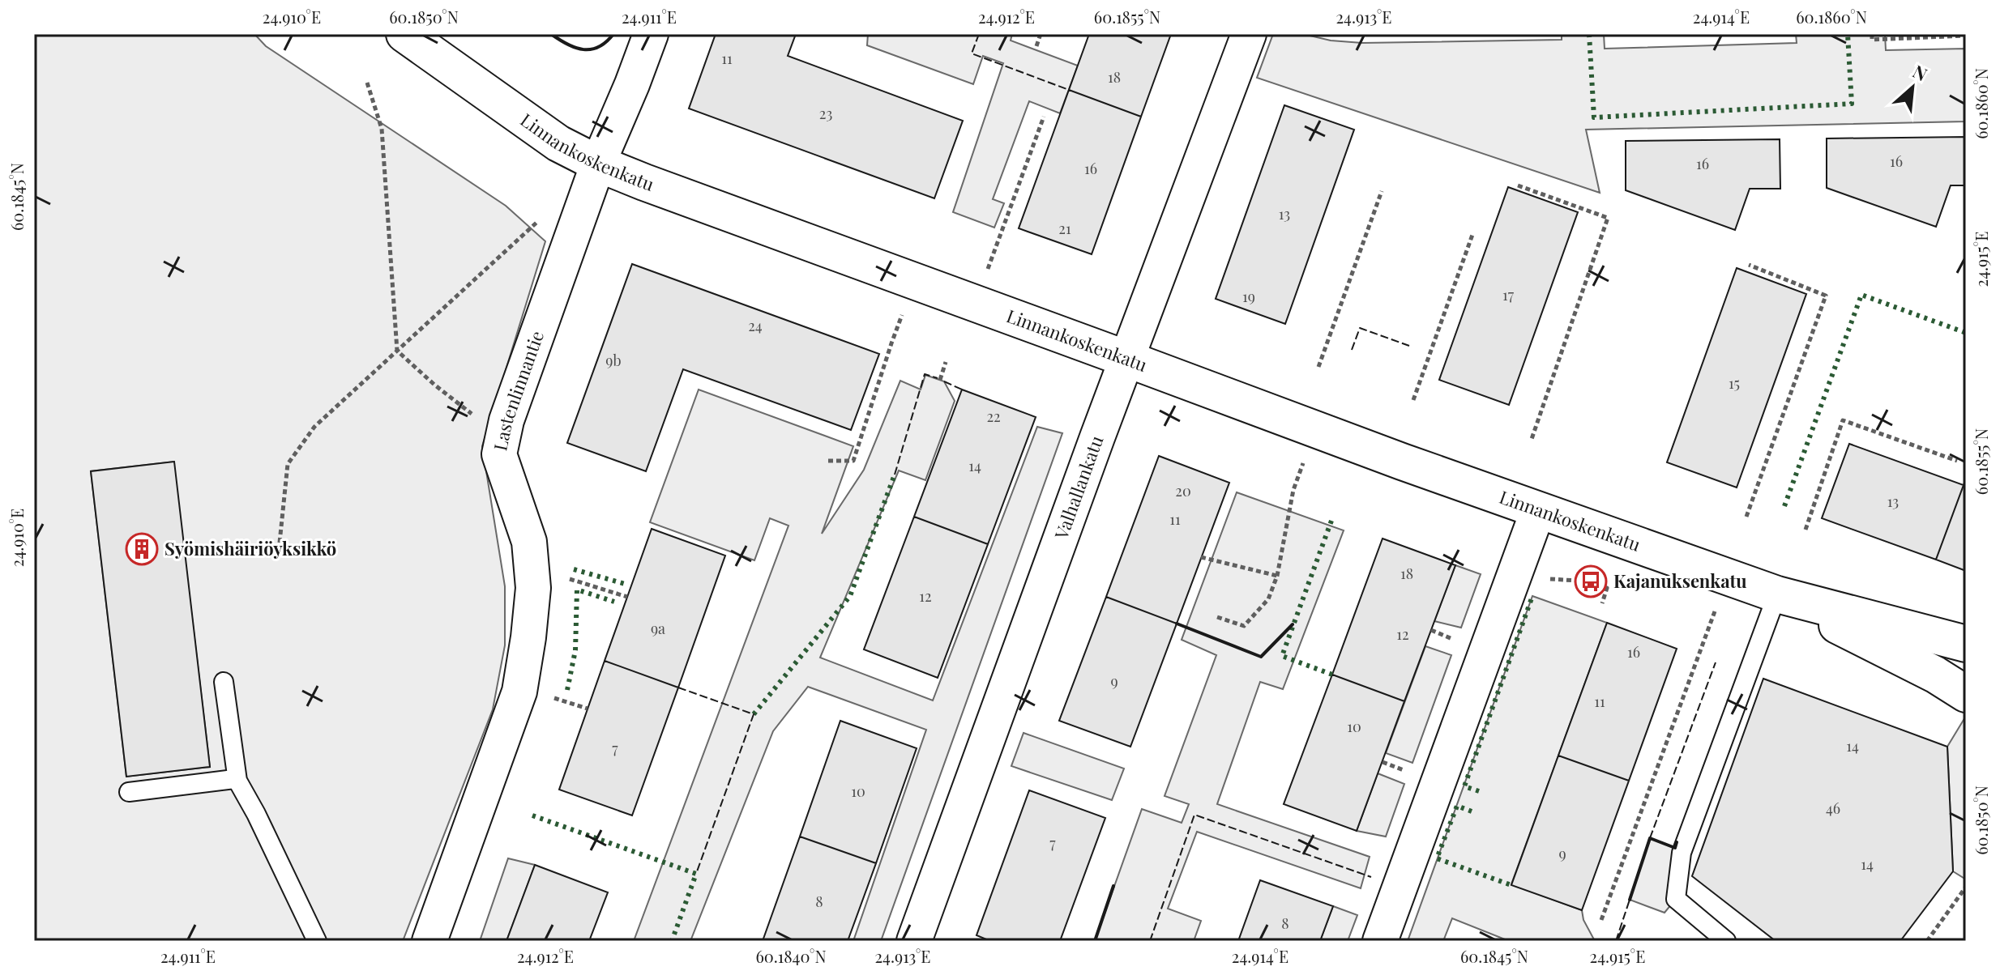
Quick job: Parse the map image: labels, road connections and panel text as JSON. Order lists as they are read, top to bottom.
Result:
{
  "streets": {
    "main road": ["Linnankoskenkatu"],
    "street": ["Lastenlinnantie", "Valhallankatu"]
  },
  "crossings": [
    ["Linnankoskenkatu", "Lastenlinnantie"],
    ["Linnankoskenkatu", "Valhallankatu"]
  ],
  "places": {
    "building": ["Syömishäiriöyksikkö"],
    "bus stop": ["Kajanuksenkatu"]
  },
  "house_numbers": [
    "11",
    "18",
    "23",
    "16",
    "16",
    "16",
    "13",
    "21",
    "17",
    "19",
    "24",
    "9b",
    "15",
    "22",
    "14",
    "20",
    "13",
    "11",
    "18",
    "12",
    "9a",
    "12",
    "16",
    "9",
    "11",
    "10",
    "14",
    "7",
    "10",
    "46",
    "7",
    "9",
    "14",
    "8",
    "8"
  ],
  "north": "top right",
  "coordinates": [
    "24.910°E",
    "60.1850°N",
    "24.911°E",
    "24.912°E",
    "60.1855°N",
    "24.913°E",
    "24.914°E",
    "60.1860°N",
    "60.1845°N",
    "24.915°E",
    "60.1840°N"
  ]
}
